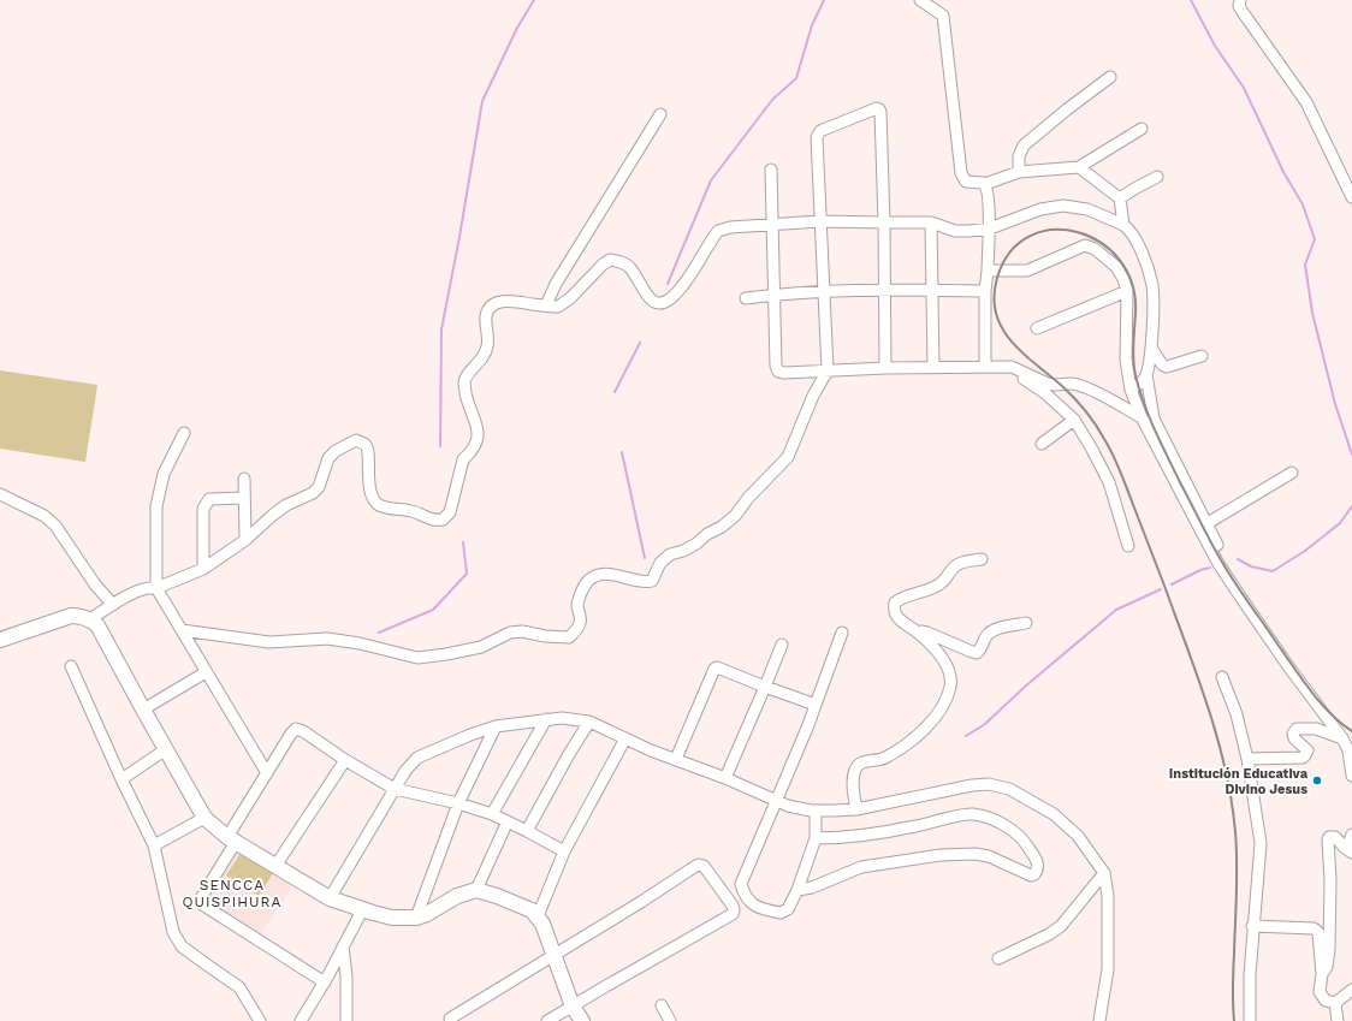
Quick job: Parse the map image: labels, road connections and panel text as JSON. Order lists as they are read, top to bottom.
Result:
{
  "districts": ["SENCCA QUISPIHURA"],
  "places": ["Institución Educativa Divino Jesus"]
}
